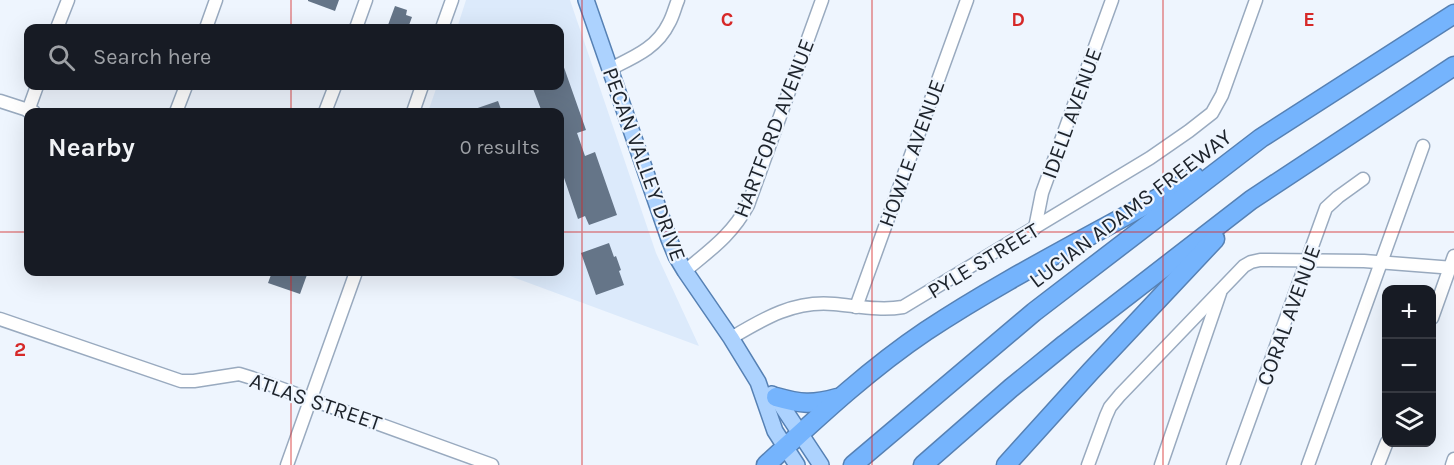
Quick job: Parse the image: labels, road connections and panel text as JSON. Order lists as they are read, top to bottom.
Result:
{
  "streets": {
    "highway": ["LUCIAN ADAMS FREEWAY"],
    "main road": ["PECAN VALLEY DRIVE"],
    "street": [
      "IDELL AVENUE",
      "HARTFORD AVENUE",
      "HOWLE AVENUE",
      "PYLE STREET",
      "CORAL AVENUE",
      "ATLAS STREET"
    ]
  },
  "crossings": [
    ["IDELL AVENUE", "PYLE STREET"],
    ["HARTFORD AVENUE", "PECAN VALLEY DRIVE"],
    ["HOWLE AVENUE", "PYLE STREET"],
    ["PECAN VALLEY DRIVE", "PYLE STREET"]
  ],
  "page": {
    "search": "Search here",
    "heading": ["Nearby", "0 results"],
    "map_buttons": ["+", "−"]
  },
  "grid": {
    "columns": ["C", "D", "E"],
    "rows": ["2"]
  }
}
